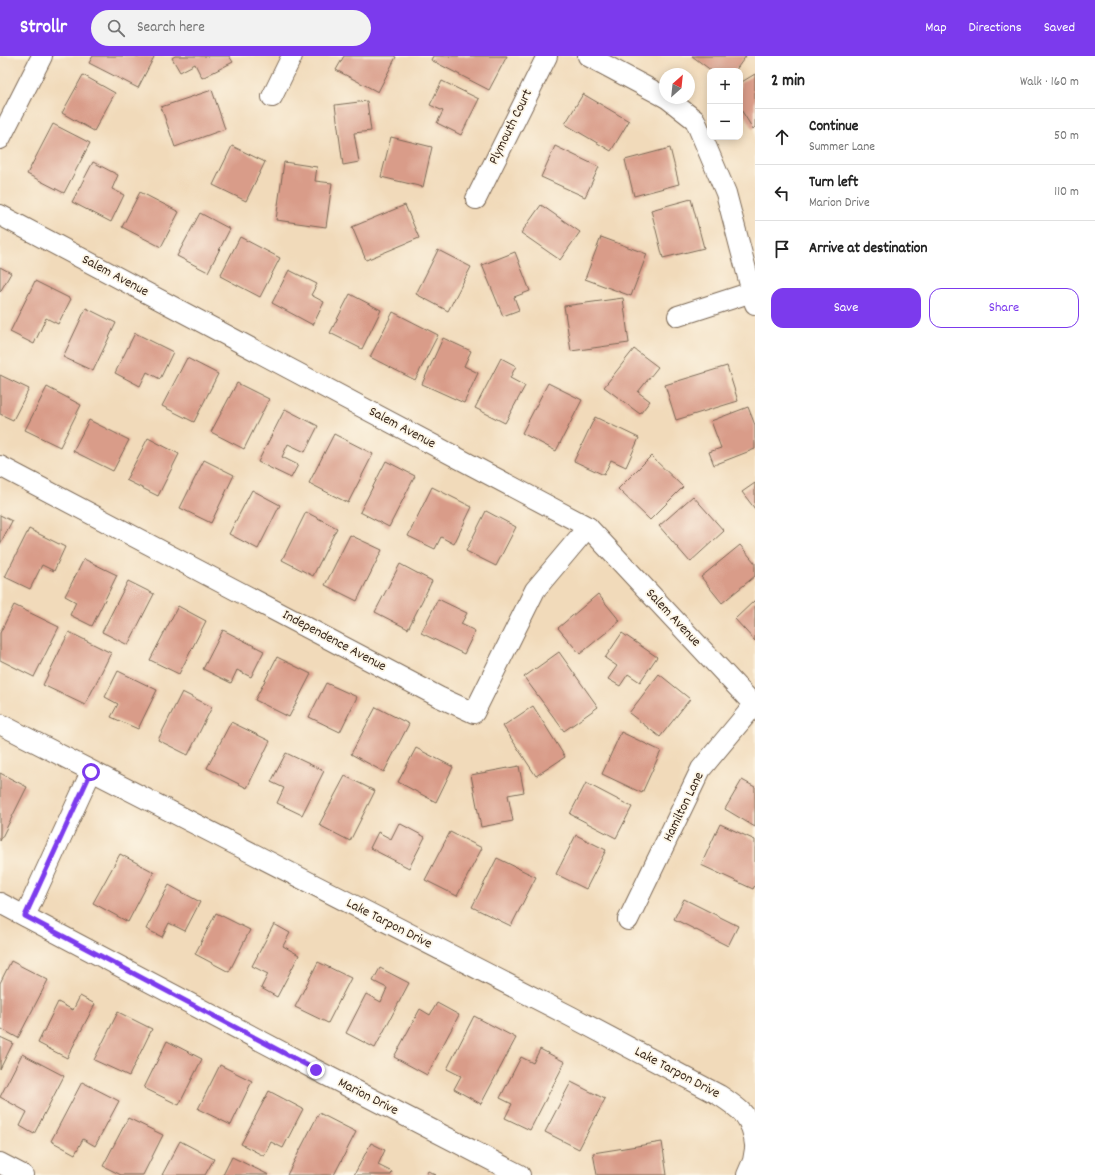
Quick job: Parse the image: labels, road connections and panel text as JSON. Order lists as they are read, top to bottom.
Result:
{
  "streets": {
    "street": [
      "Plymouth Court",
      "Salem Avenue",
      "Independence Avenue",
      "Hamilton Lane",
      "Lake Tarpon Drive",
      "Marion Drive"
    ]
  },
  "crossings": [
    ["Salem Avenue", "Independence Avenue"],
    ["Salem Avenue", "Hamilton Lane"]
  ],
  "north": "top right",
  "page": {
    "header": "Strollr",
    "search": "Search here",
    "nav": ["Map", "Directions", "Saved"],
    "heading": ["2 min", "Walk · 160 m"],
    "map_buttons": ["+", "−"],
    "list": [
      ["Continue", "Summer Lane", "50 m"],
      ["Turn left", "Marion Drive", "110 m"],
      "Arrive at destination"
    ],
    "buttons": ["Save", "Share"]
  }
}
